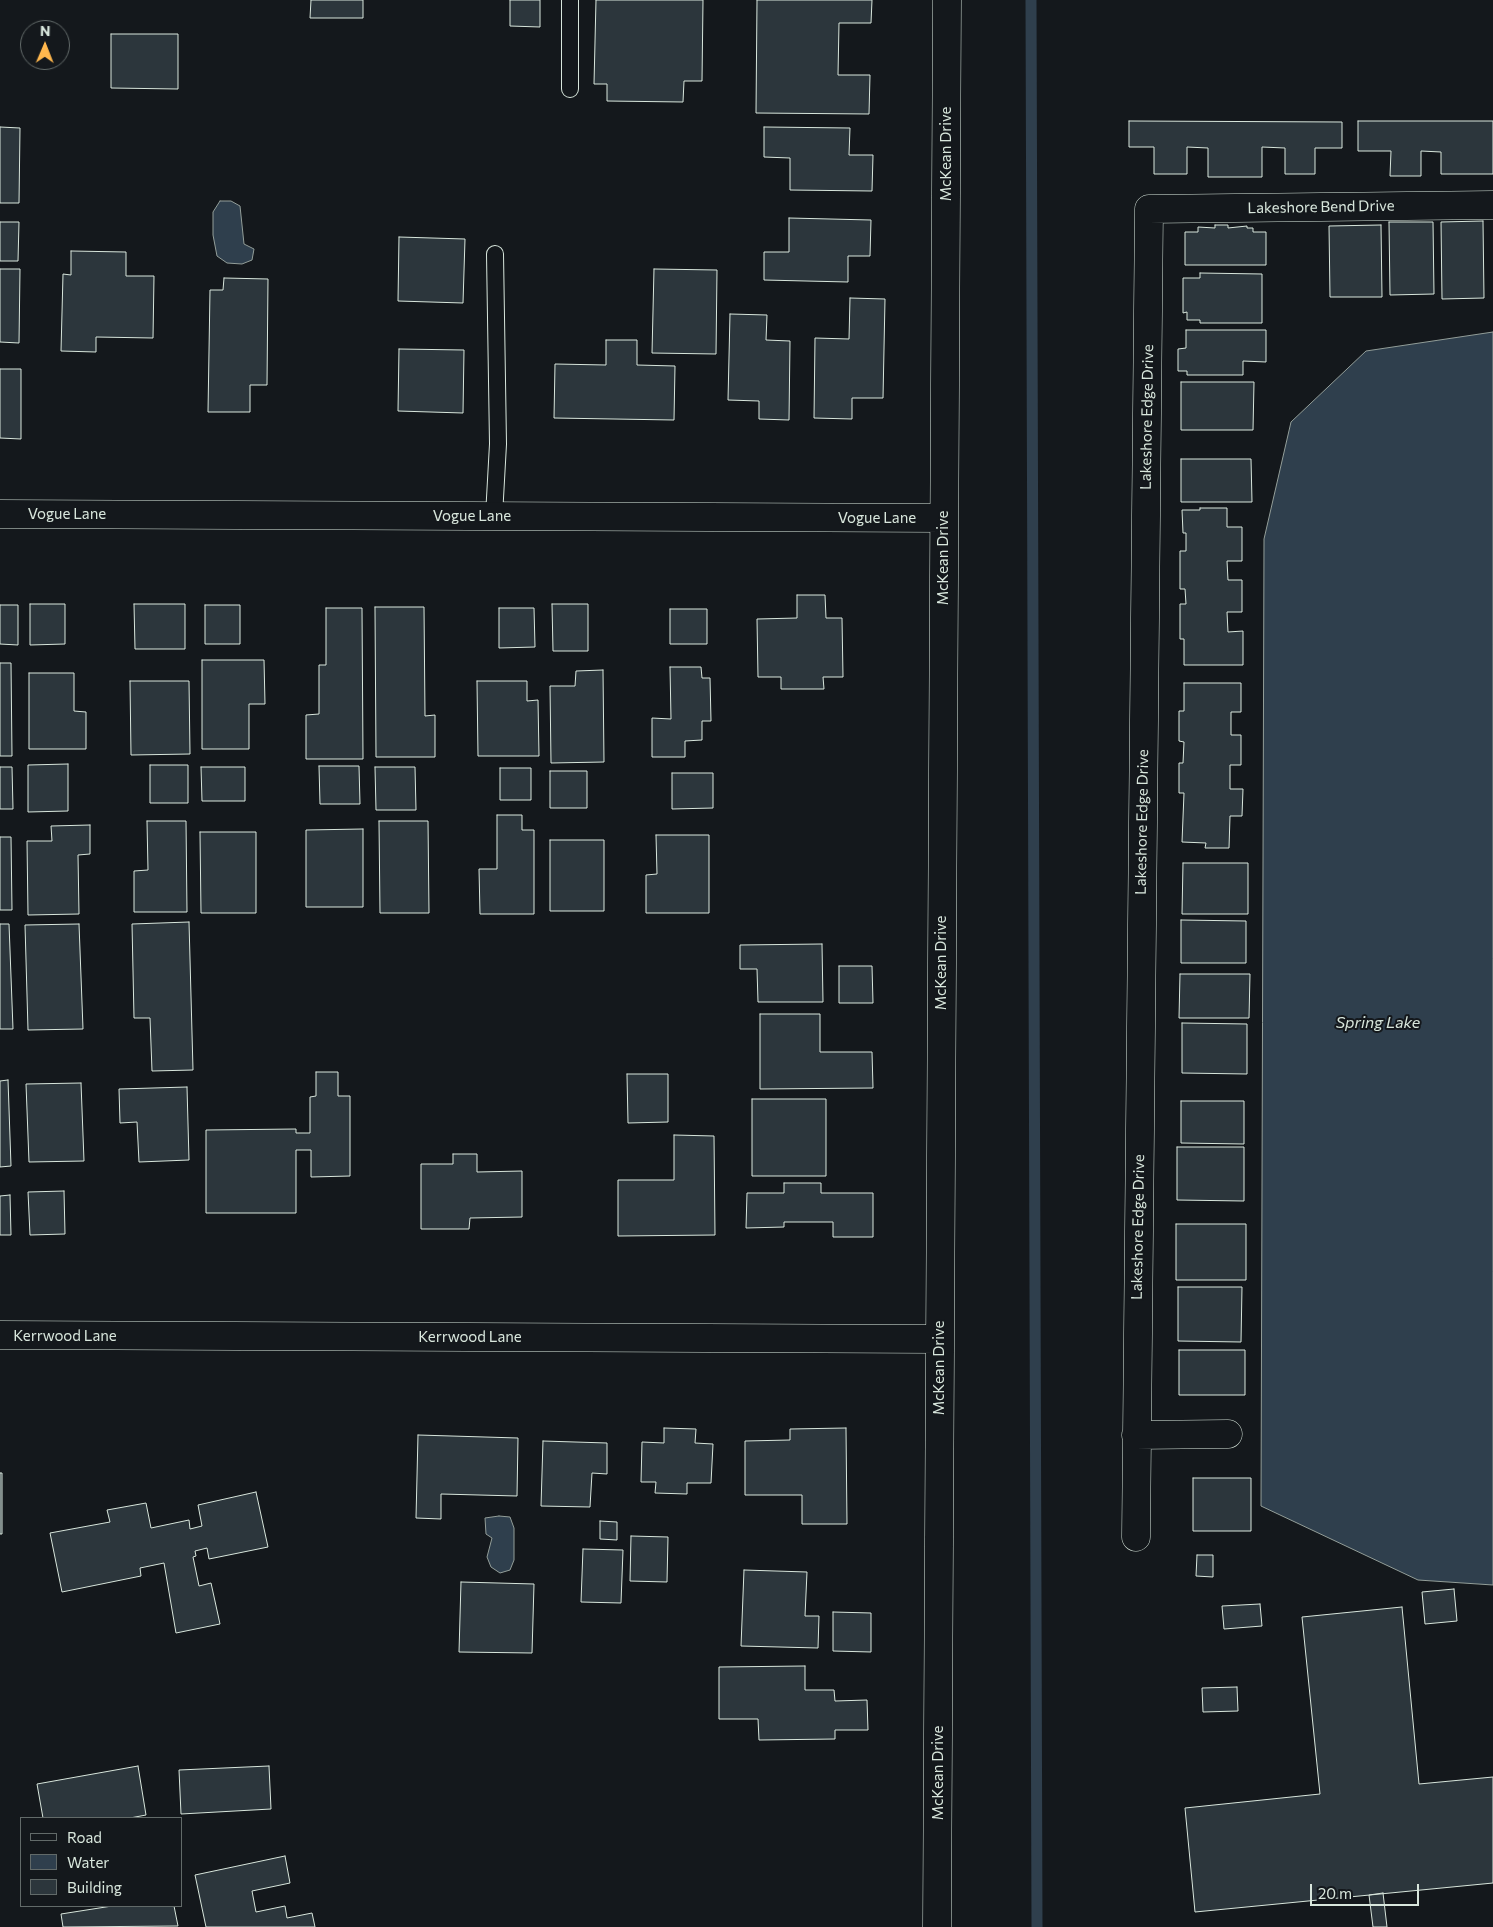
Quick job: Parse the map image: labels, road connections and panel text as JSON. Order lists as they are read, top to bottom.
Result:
{
  "streets": {
    "street": [
      "McKean Drive",
      "Lakeshore Bend Drive",
      "Lakeshore Edge Drive",
      "Vogue Lane",
      "Kerrwood Lane"
    ]
  },
  "crossings": [
    ["McKean Drive", "Vogue Lane"],
    ["McKean Drive", "Kerrwood Lane"],
    ["Lakeshore Bend Drive", "Lakeshore Edge Drive"]
  ],
  "water": ["Spring Lake"],
  "legend": ["Road", "Water", "Building"],
  "scale_bar": "20 m",
  "north": "top"
}
